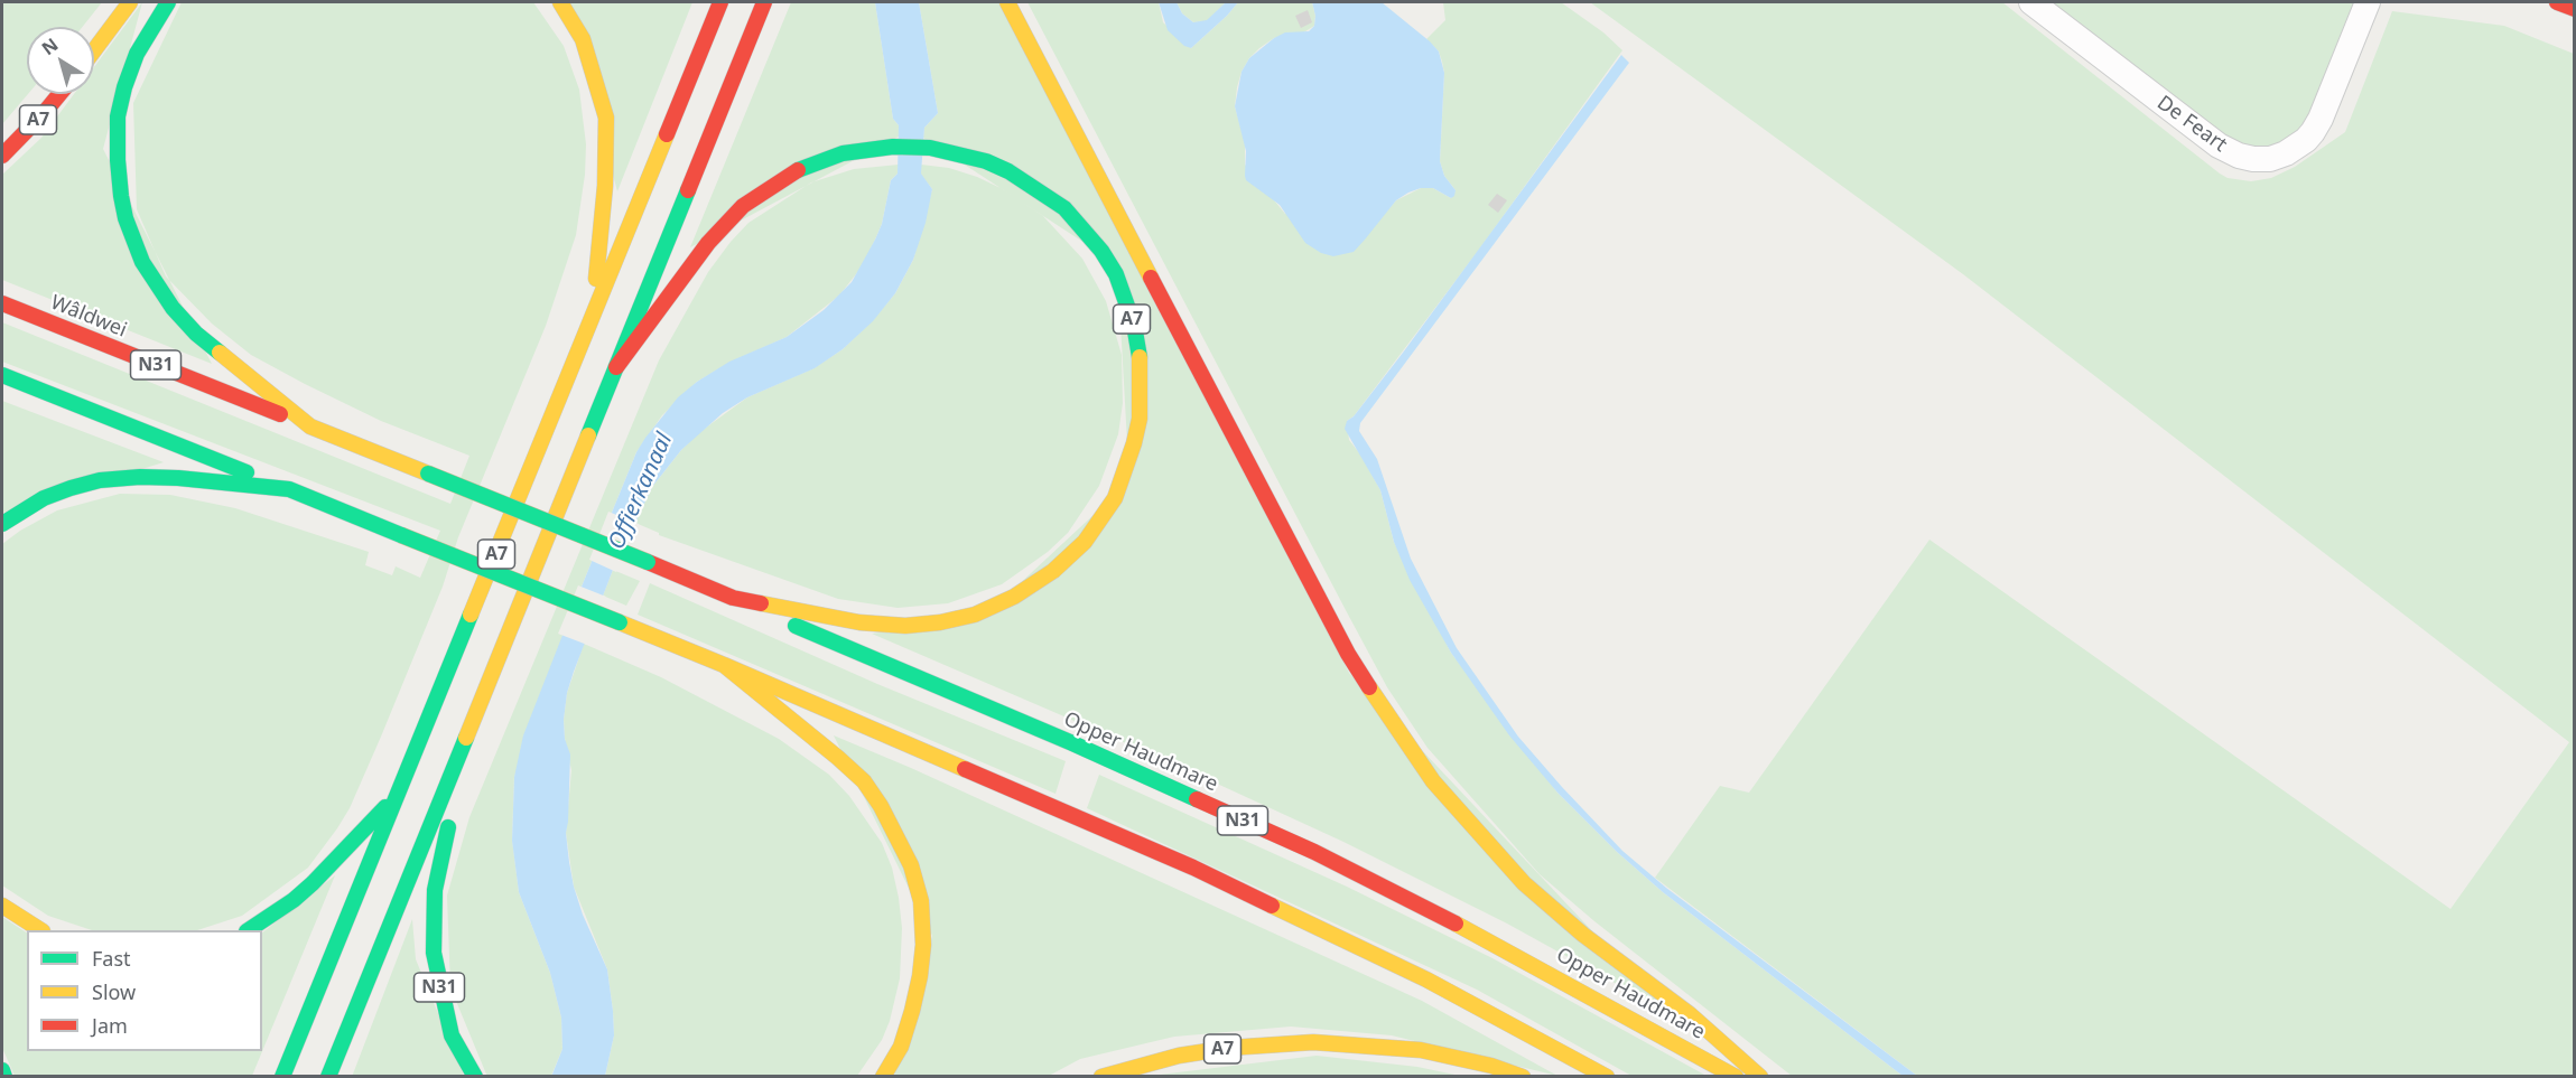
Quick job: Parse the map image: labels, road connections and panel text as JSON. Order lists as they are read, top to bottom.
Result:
{
  "streets": {
    "main road": [
      "A7",
      "Wâldwei",
      "N31",
      "Opper Haudmare"
    ],
    "street": ["De Feart"]
  },
  "crossings": [
    ["A7", "N31"],
    ["A7", "Opper Haudmare"],
    ["Wâldwei", "N31"],
    ["N31", "Opper Haudmare"]
  ],
  "water": ["Offierkanaal"],
  "legend": ["Fast", "Slow", "Jam"],
  "north": "top left"
}
